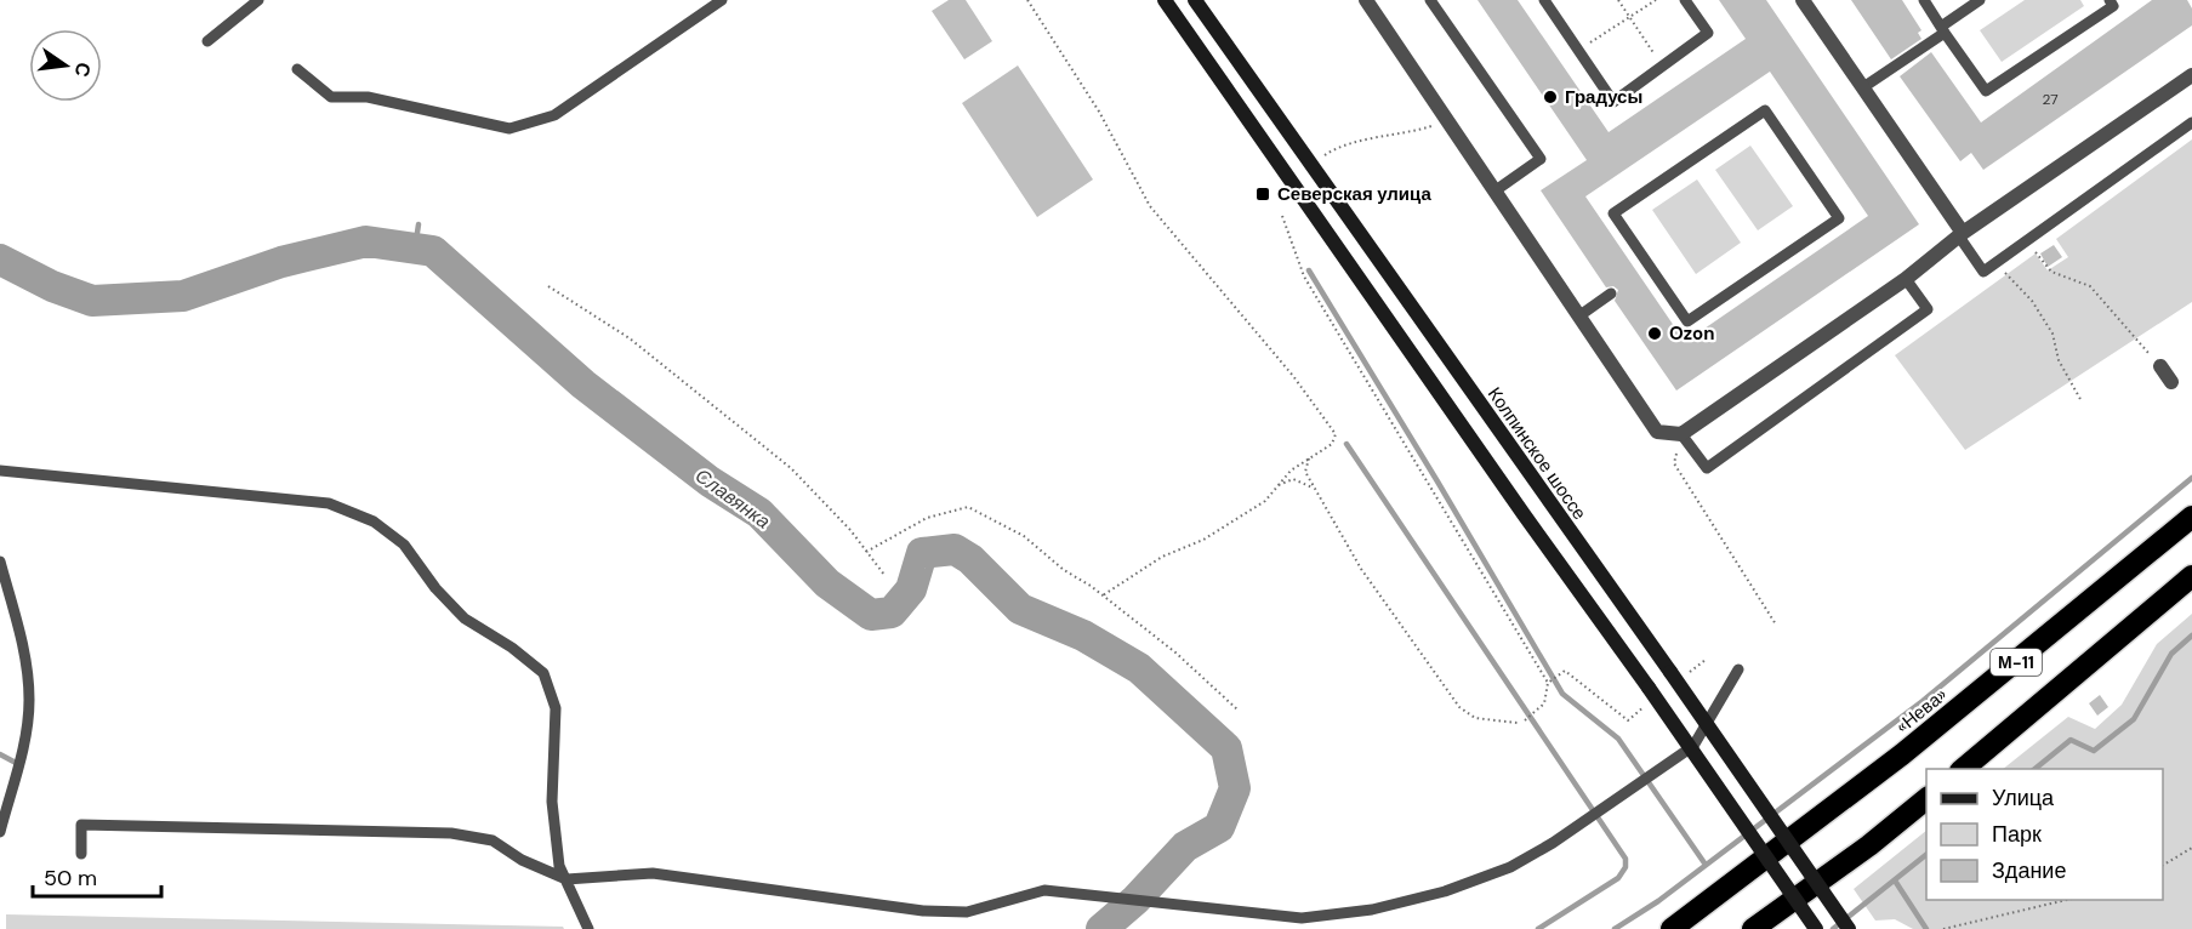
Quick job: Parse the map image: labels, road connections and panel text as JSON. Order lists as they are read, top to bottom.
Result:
{
  "streets": {
    "highway": ["М-11", "«Нева»"],
    "main road": ["Колпинское шоссе"]
  },
  "water": ["Славянка"],
  "places": {
    "other": ["Градусы", "Ozon"],
    "transit": ["Северская улица"]
  },
  "house_numbers": ["27"],
  "legend": ["Улица", "Парк", "Здание"],
  "scale_bar": "50 m",
  "north": "right"
}
